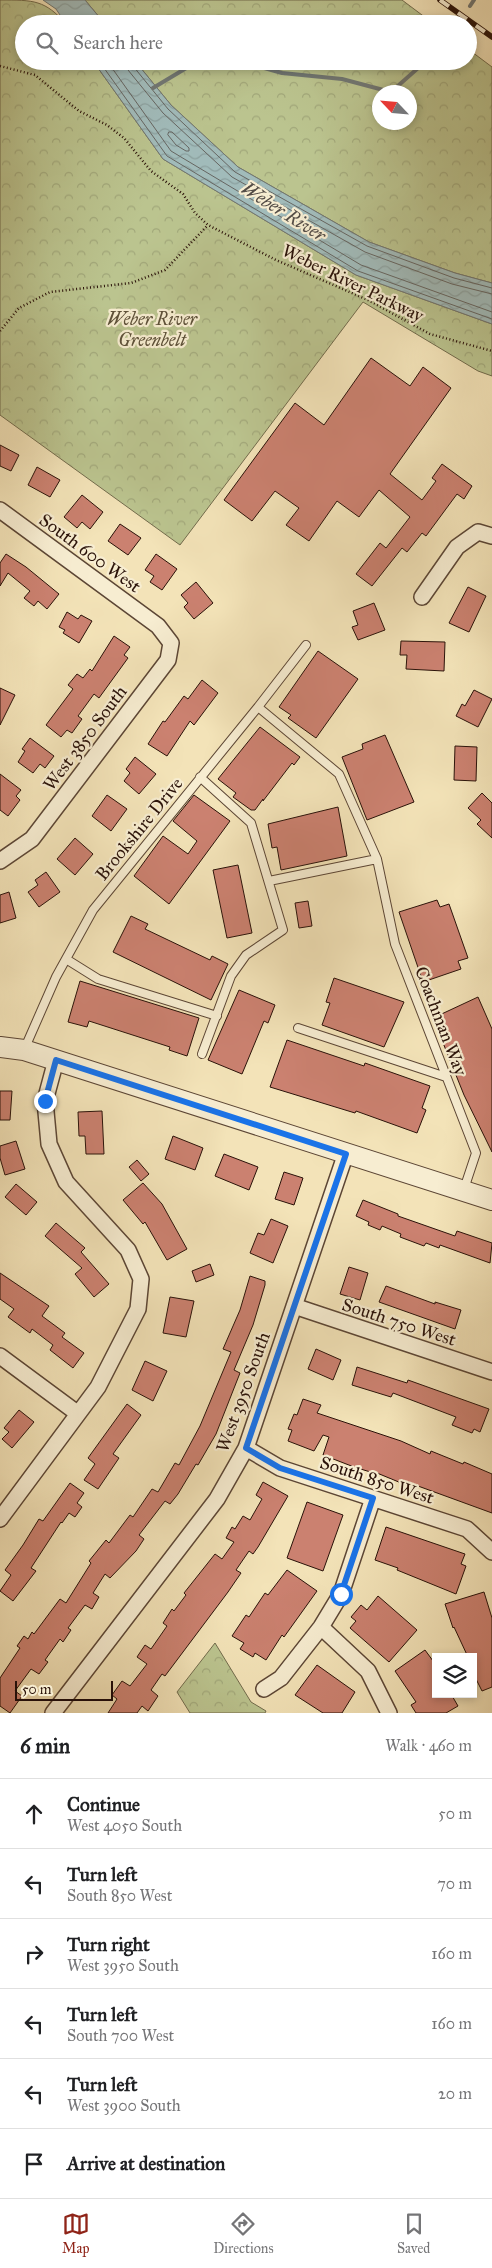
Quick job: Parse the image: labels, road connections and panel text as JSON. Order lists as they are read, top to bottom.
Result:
{
  "streets": {
    "street": [
      "South 600 West",
      "West 3850 South",
      "South 750 West",
      "West 3950 South",
      "South 850 West"
    ],
    "lane": ["Brookshire Drive", "Coachman Way"],
    "path": ["Weber River Parkway"]
  },
  "crossings": [
    ["South 600 West", "West 3850 South"],
    ["Brookshire Drive", "Coachman Way"],
    ["South 750 West", "West 3950 South"],
    ["West 3950 South", "South 850 West"]
  ],
  "water": ["Weber River"],
  "parks": ["Weber River Greenbelt"],
  "scale_bar": "50 m",
  "north": "top left",
  "page": {
    "search": "Search here",
    "scale": "50 m",
    "heading": ["6 min", "Walk · 460 m"],
    "list": [
      ["Continue", "West 4050 South", "50 m"],
      ["Turn left", "South 850 West", "70 m"],
      ["Turn right", "West 3950 South", "160 m"],
      ["Turn left", "South 700 West", "160 m"],
      ["Turn left", "West 3900 South", "20 m"],
      "Arrive at destination"
    ],
    "nav": ["Map", "Directions", "Saved"]
  }
}
